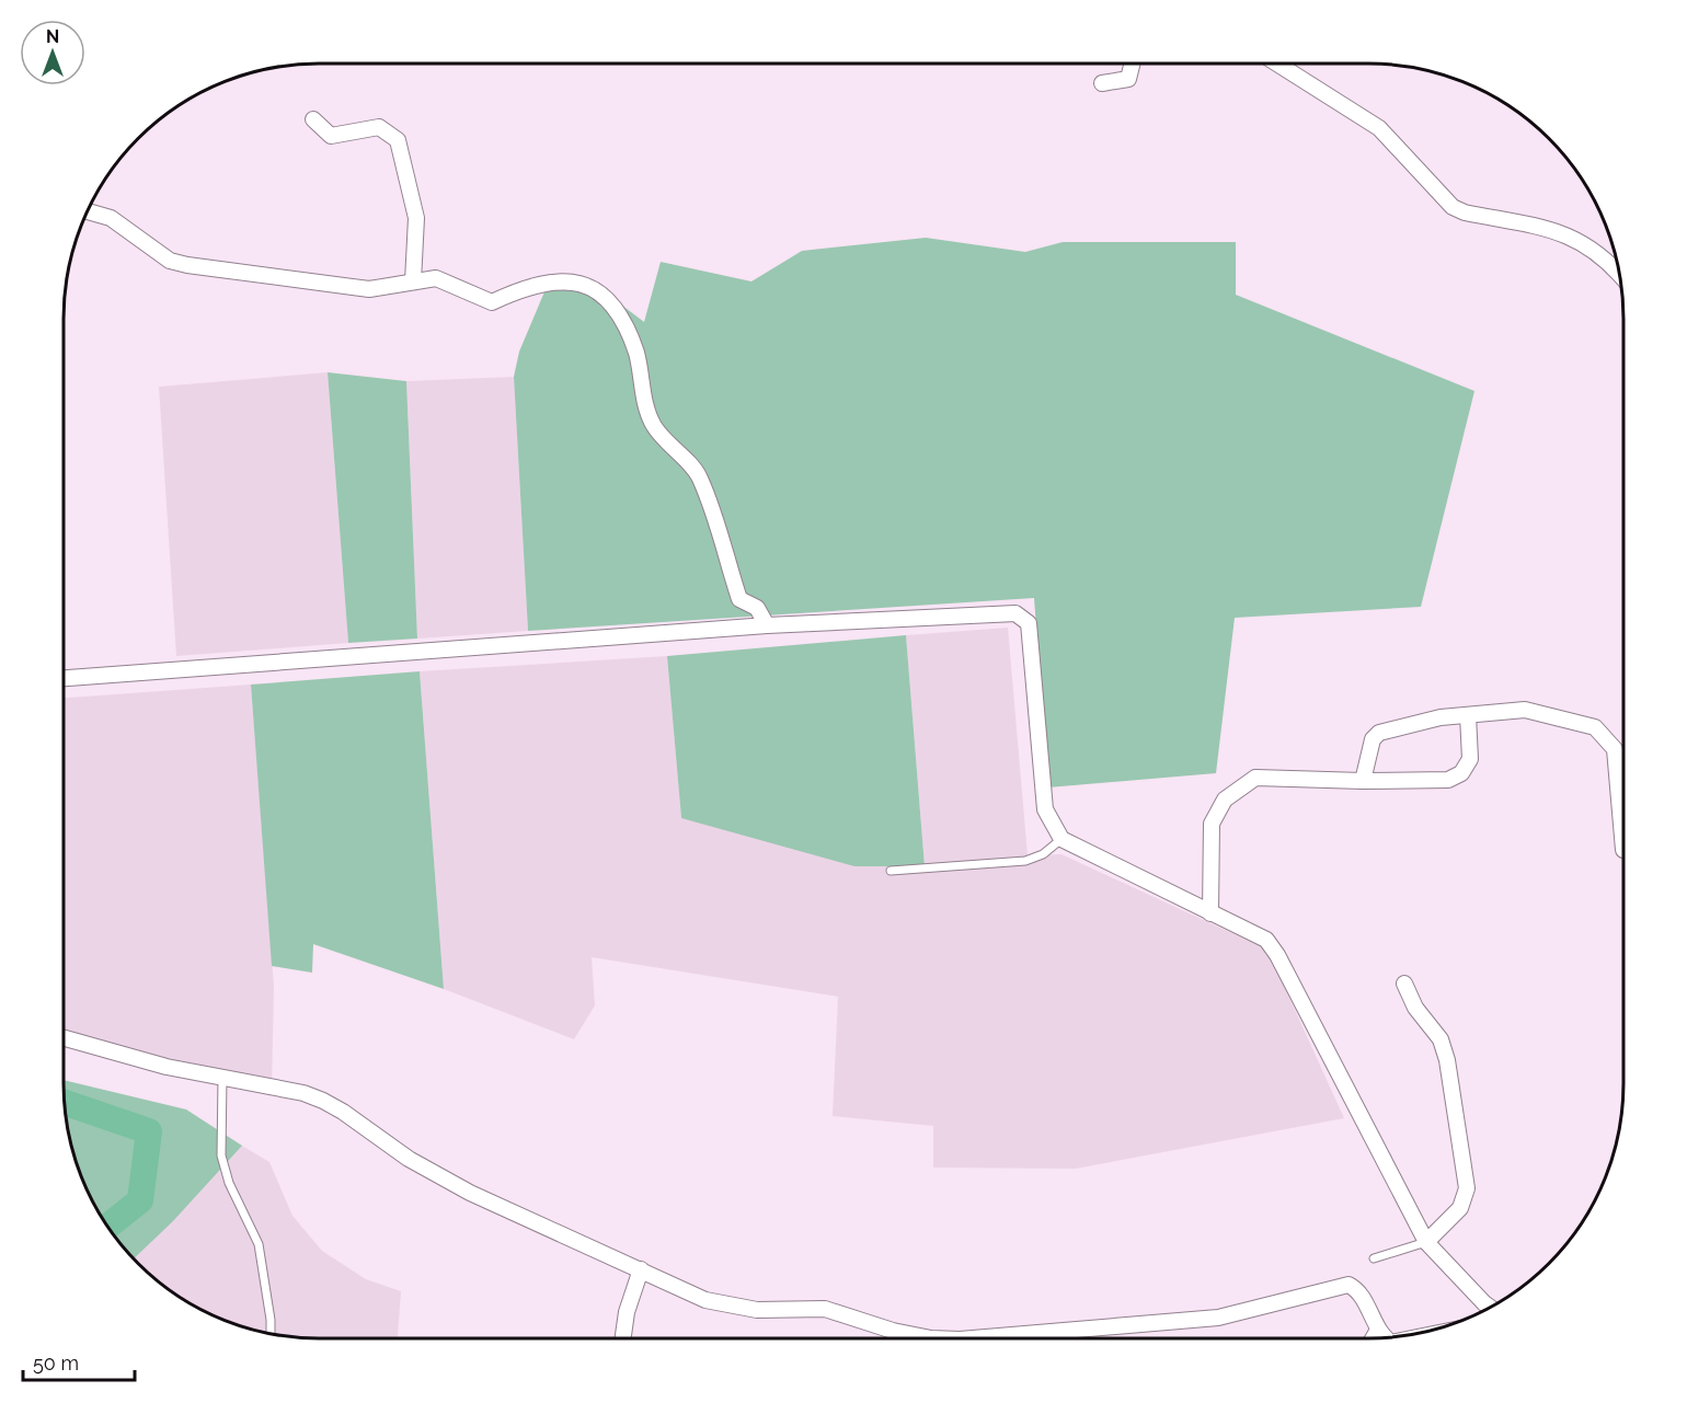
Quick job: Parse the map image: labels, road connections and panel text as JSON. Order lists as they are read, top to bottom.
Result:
{
  "scale_bar": "50 m",
  "north": "top"
}
